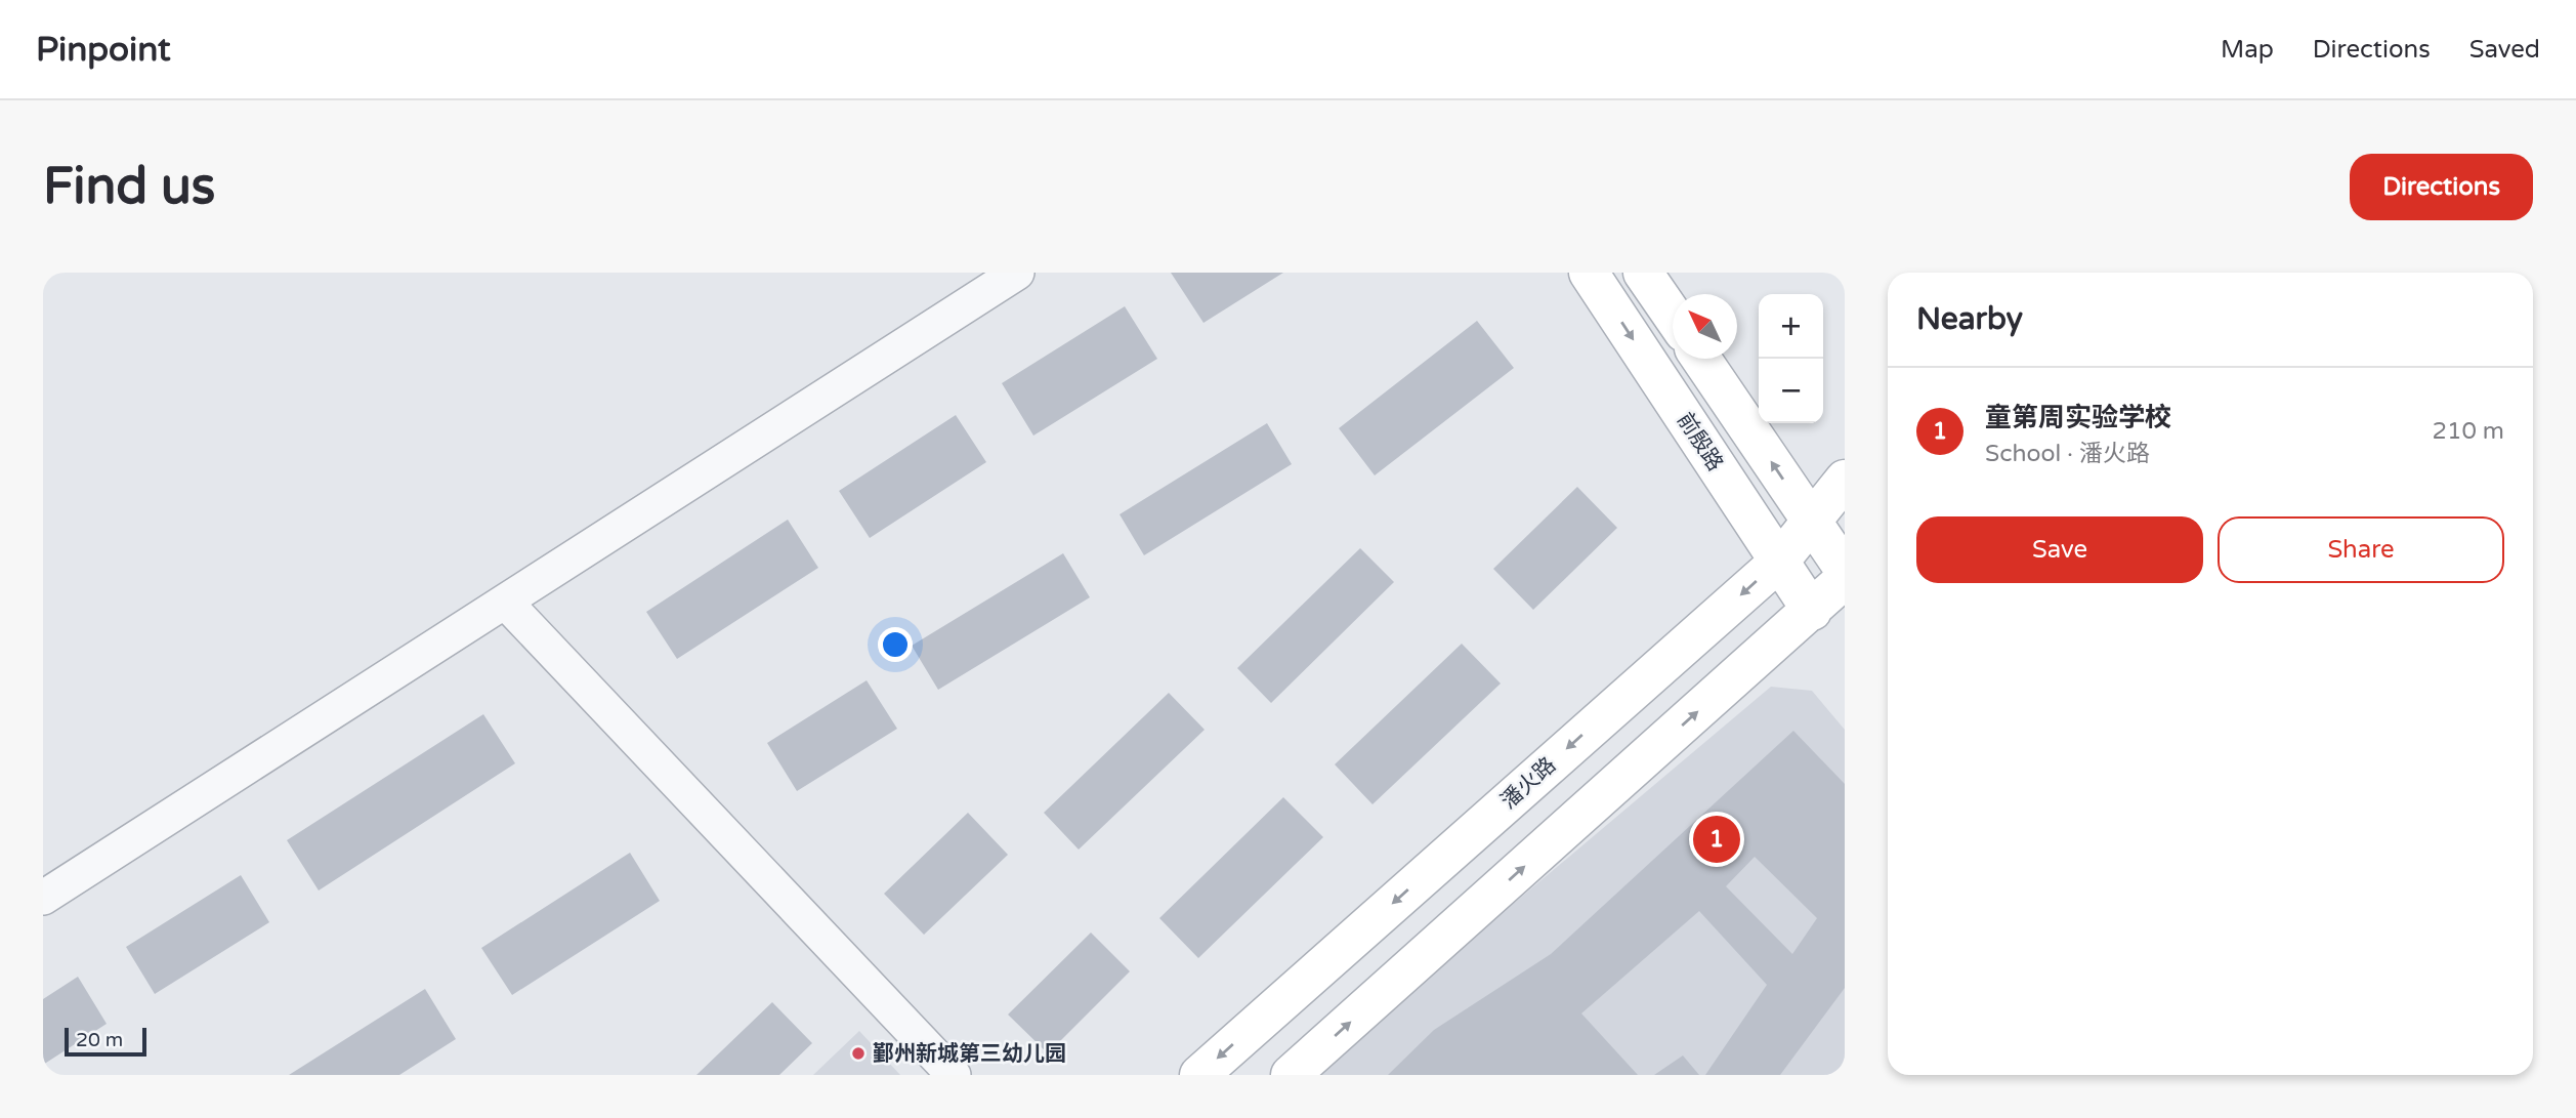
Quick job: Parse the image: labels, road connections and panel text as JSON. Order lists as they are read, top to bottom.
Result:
{
  "streets": {
    "street": ["前殷路", "潘火路"]
  },
  "crossings": [
    ["前殷路", "潘火路"]
  ],
  "places": ["鄞州新城第三幼儿园"],
  "scale_bar": "20 m",
  "north": "top left",
  "page": {
    "header": "Pinpoint",
    "nav": ["Map", "Directions", "Saved"],
    "buttons": [
      "Directions",
      ["Save", "Share"]
    ],
    "title": "Find us",
    "heading": "Nearby",
    "map_buttons": ["+", "−"],
    "list": [
      {
        "mark": "1",
        "name": "童第周实验学校",
        "note": "School · 潘火路",
        "value": "210 m"
      }
    ],
    "pins": "1",
    "scale": "20 m"
  }
}
